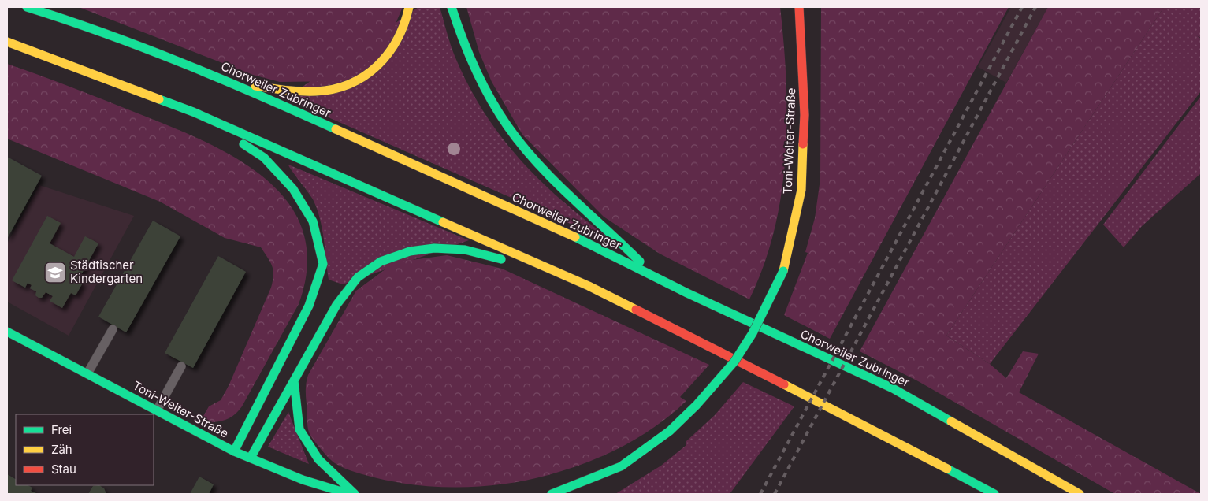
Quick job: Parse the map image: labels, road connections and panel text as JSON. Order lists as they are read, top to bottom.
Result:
{
  "streets": {
    "main road": ["Chorweiler Zubringer", "Toni-Welter-Straße"]
  },
  "places": {
    "school or university": ["Städtischer Kindergarten"]
  },
  "legend": ["Frei", "Zäh", "Stau"]
}
